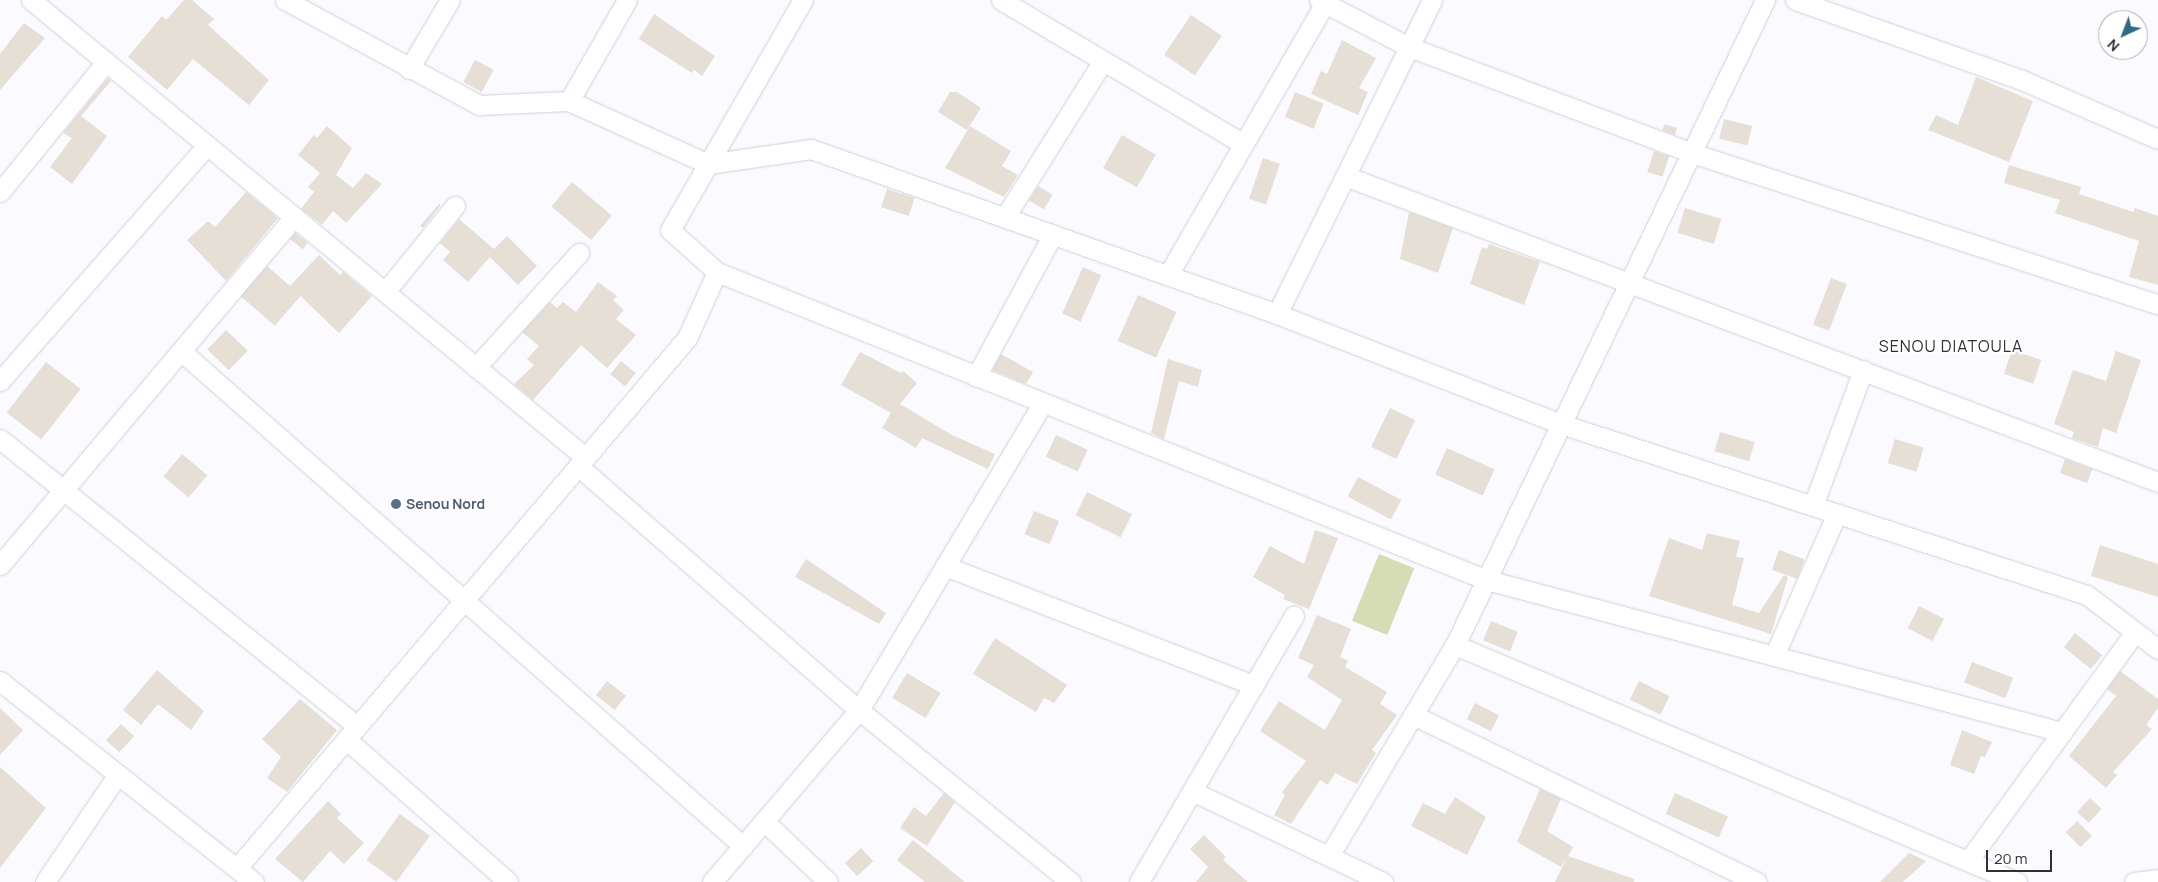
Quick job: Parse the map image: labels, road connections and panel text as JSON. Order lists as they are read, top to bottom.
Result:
{
  "districts": ["SENOU DIATOULA"],
  "places": ["Senou Nord"],
  "scale_bar": "20 m",
  "north": "bottom left"
}
